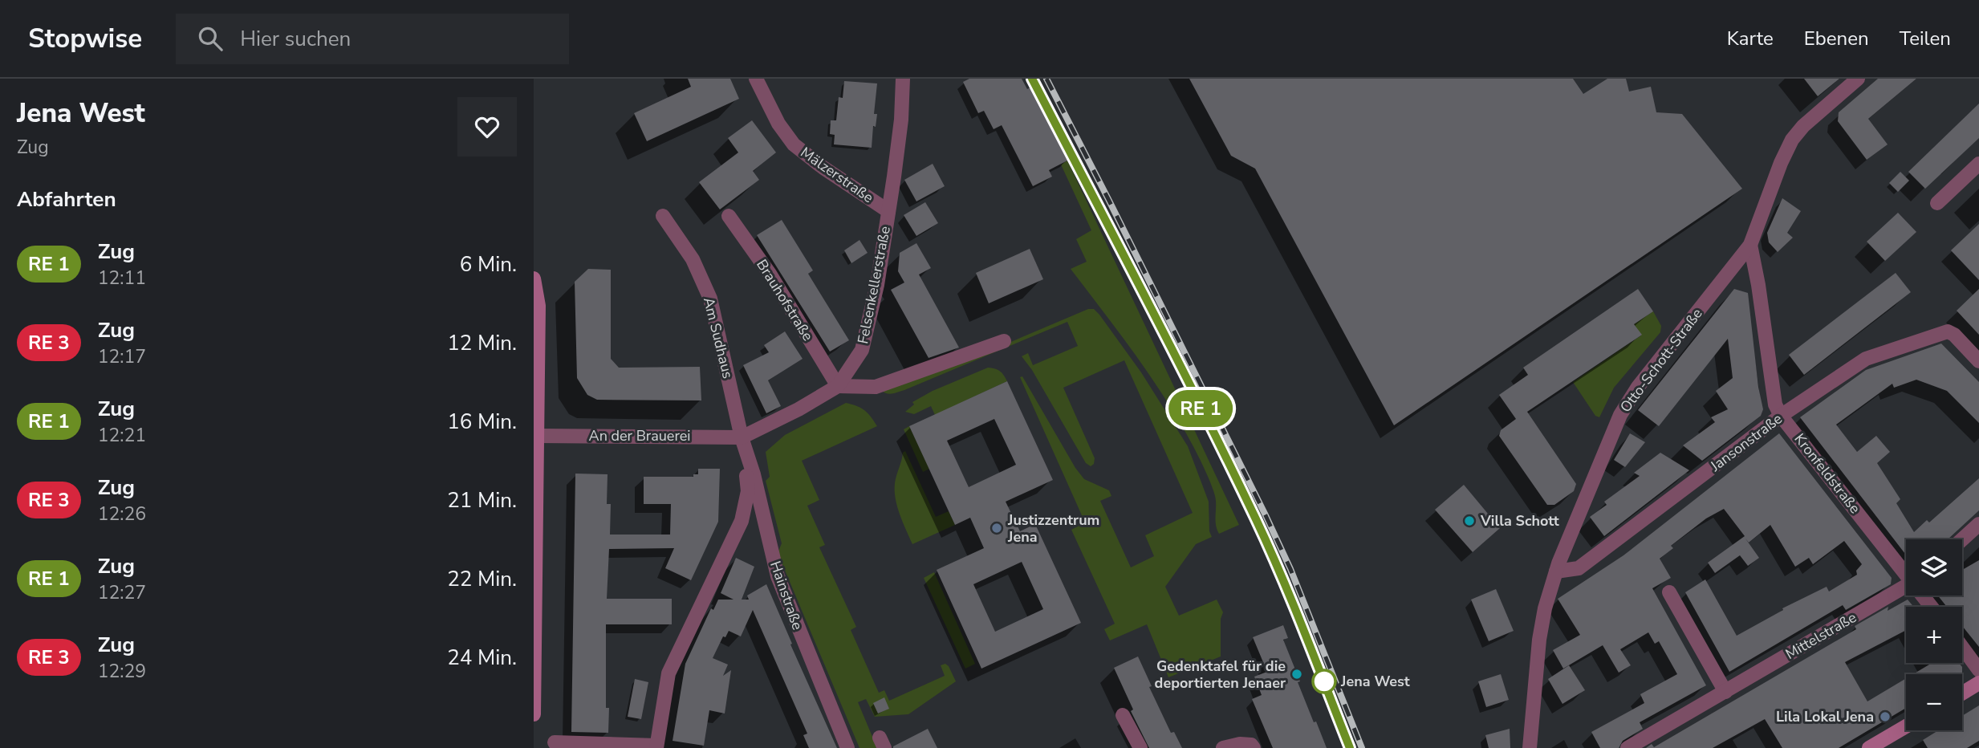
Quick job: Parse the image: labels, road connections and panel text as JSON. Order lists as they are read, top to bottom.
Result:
{
  "streets": {
    "street": [
      "Mälzerstraße",
      "Felsenkellerstraße",
      "Brauhofstraße",
      "Am Sudhaus",
      "Otto-Schott-Straße",
      "An der Brauerei",
      "Jansonstraße",
      "Kronfeldstraße",
      "Hainstraße",
      "Mittelstraße"
    ]
  },
  "crossings": [
    ["Mälzerstraße", "Felsenkellerstraße"],
    ["Felsenkellerstraße", "Brauhofstraße"],
    ["Felsenkellerstraße", "Am Sudhaus"],
    ["Felsenkellerstraße", "An der Brauerei"],
    ["Felsenkellerstraße", "Hainstraße"],
    ["Am Sudhaus", "An der Brauerei"],
    ["Am Sudhaus", "Hainstraße"],
    ["Otto-Schott-Straße", "Jansonstraße"],
    ["Otto-Schott-Straße", "Kronfeldstraße"],
    ["An der Brauerei", "Hainstraße"],
    ["Jansonstraße", "Kronfeldstraße"]
  ],
  "places": [
    "Villa Schott",
    "Justizzentrum Jena",
    "Gedenktafel für die deportierten Jenaer",
    "Jena West",
    "Lila Lokal Jena"
  ],
  "page": {
    "header": "Stopwise",
    "search": "Hier suchen",
    "nav": ["Karte", "Ebenen", "Teilen"],
    "heading": [
      ["Jena West", "Zug"],
      "Abfahrten"
    ],
    "on_map": "RE 1",
    "list": [
      {
        "mark": "RE 1",
        "name": "Zug",
        "note": "12:11",
        "value": "6 Min."
      },
      {
        "mark": "RE 3",
        "name": "Zug",
        "note": "12:17",
        "value": "12 Min."
      },
      {
        "mark": "RE 1",
        "name": "Zug",
        "note": "12:21",
        "value": "16 Min."
      },
      {
        "mark": "RE 3",
        "name": "Zug",
        "note": "12:26",
        "value": "21 Min."
      },
      {
        "mark": "RE 1",
        "name": "Zug",
        "note": "12:27",
        "value": "22 Min."
      },
      {
        "mark": "RE 3",
        "name": "Zug",
        "note": "12:29",
        "value": "24 Min."
      }
    ],
    "map_buttons": ["+", "−"]
  }
}
